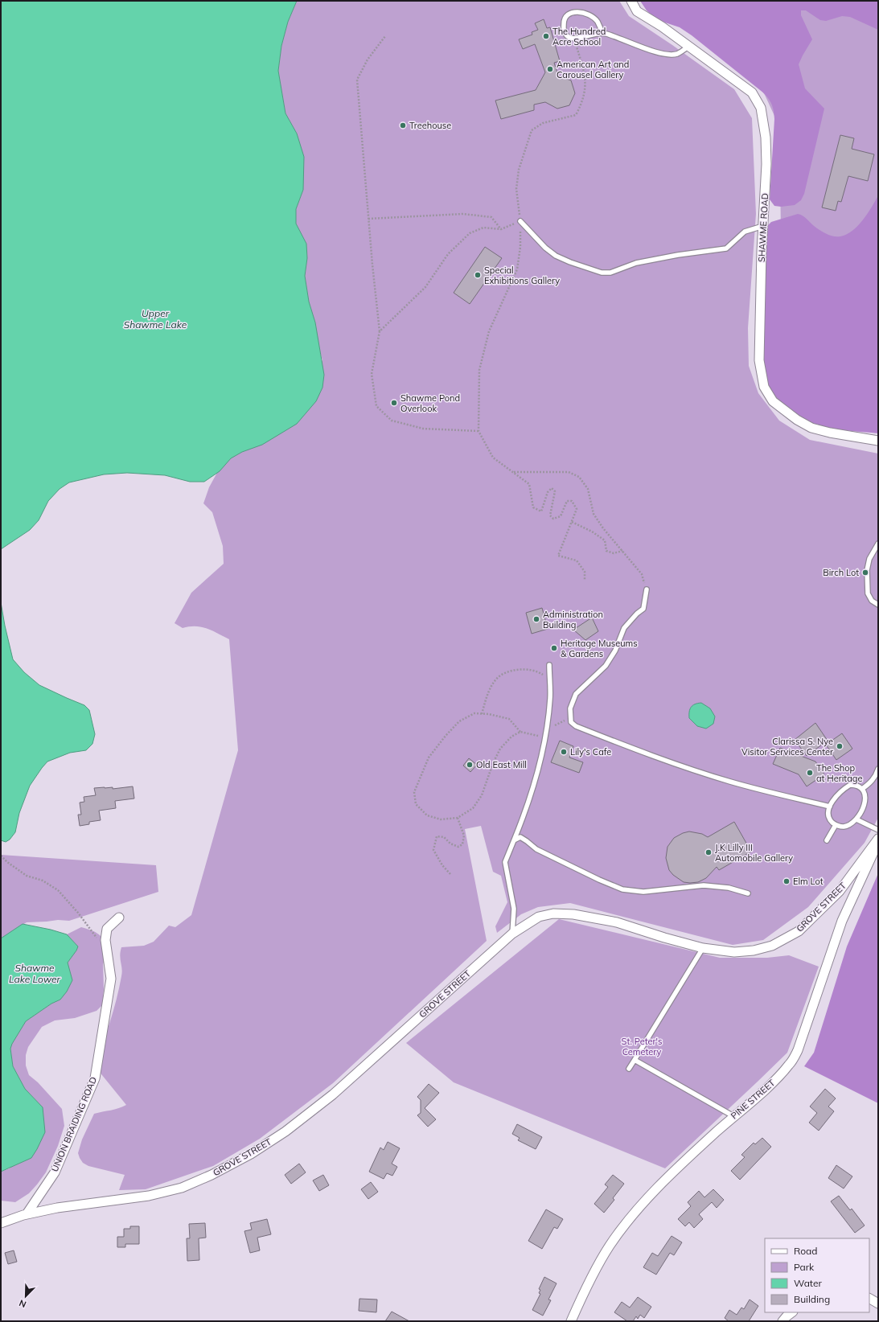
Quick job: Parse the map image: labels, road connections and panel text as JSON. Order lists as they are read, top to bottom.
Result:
{
  "streets": {
    "street": [
      "SHAWME ROAD",
      "GROVE STREET",
      "PINE STREET",
      "UNION BRAIDING ROAD"
    ]
  },
  "crossings": [
    ["GROVE STREET", "UNION BRAIDING ROAD"]
  ],
  "water": ["Upper Shawme Lake", "Shawme Lake Lower"],
  "parks": ["St. Peter's Cemetery"],
  "places": [
    "The Hundred Acre School",
    "American Art and Carousel Gallery",
    "Treehouse",
    "Special Exhibitions Gallery",
    "Shawme Pond Overlook",
    "Birch Lot",
    "Administration Building",
    "Heritage Museums & Gardens",
    "Clarissa S. Nye Visitor Services Center",
    "Lily's Cafe",
    "Old East Mill",
    "The Shop at Heritage",
    "J.K Lilly III Automobile Gallery",
    "Elm Lot"
  ],
  "legend": [
    "Road",
    "Park",
    "Water",
    "Building"
  ],
  "north": "bottom left"
}
